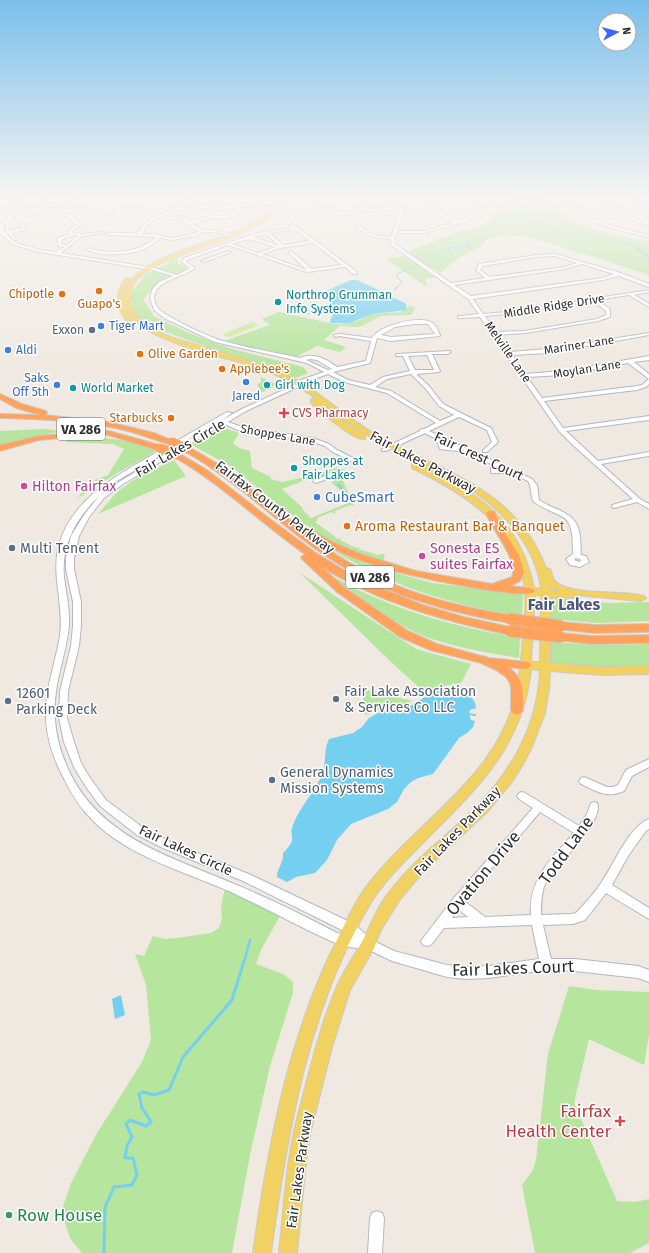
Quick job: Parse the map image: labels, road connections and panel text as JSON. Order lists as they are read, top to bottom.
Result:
{
  "streets": {
    "highway": ["VA 286", "Fairfax County Parkway"],
    "main road": ["Fair Lakes Parkway"],
    "street": [
      "Middle Ridge Drive",
      "Mariner Lane",
      "Melville Lane",
      "Moylan Lane",
      "Shoppes Lane",
      "Fair Lakes Circle",
      "Fair Crest Court",
      "Todd Lane",
      "Ovation Drive",
      "Fair Lakes Court"
    ]
  },
  "crossings": [
    ["Middle Ridge Drive", "Melville Lane"],
    ["Mariner Lane", "Melville Lane"],
    ["Melville Lane", "Moylan Lane"],
    ["Shoppes Lane", "Fair Lakes Circle"],
    ["Fair Lakes Circle", "Fair Lakes Parkway"],
    ["Fair Lakes Circle", "Fair Lakes Court"],
    ["Fair Lakes Parkway", "Fair Lakes Court"],
    ["Todd Lane", "Fair Lakes Court"]
  ],
  "districts": ["Fair Lakes"],
  "places": {
    "other": [
      "Guapo's",
      "Chipotle",
      "Northrop Grumman Info Systems",
      "Tiger Mart",
      "Exxon",
      "Aldi",
      "Olive Garden",
      "Applebee's",
      "Jared",
      "Saks Off 5th",
      "Girl with Dog",
      "World Market",
      "Starbucks",
      "Shoppes at Fair Lakes",
      "Hilton Fairfax",
      "CubeSmart",
      "Aroma Restaurant Bar & Banquet",
      "Multi Tenent",
      "Sonesta ES suites Fairfax",
      "Fair Lake Association & Services Co LLC",
      "12601 Parking Deck",
      "General Dynamics Mission Systems",
      "Row House"
    ],
    "health": ["CVS Pharmacy", "Fairfax Health Center"]
  },
  "north": "right"
}
